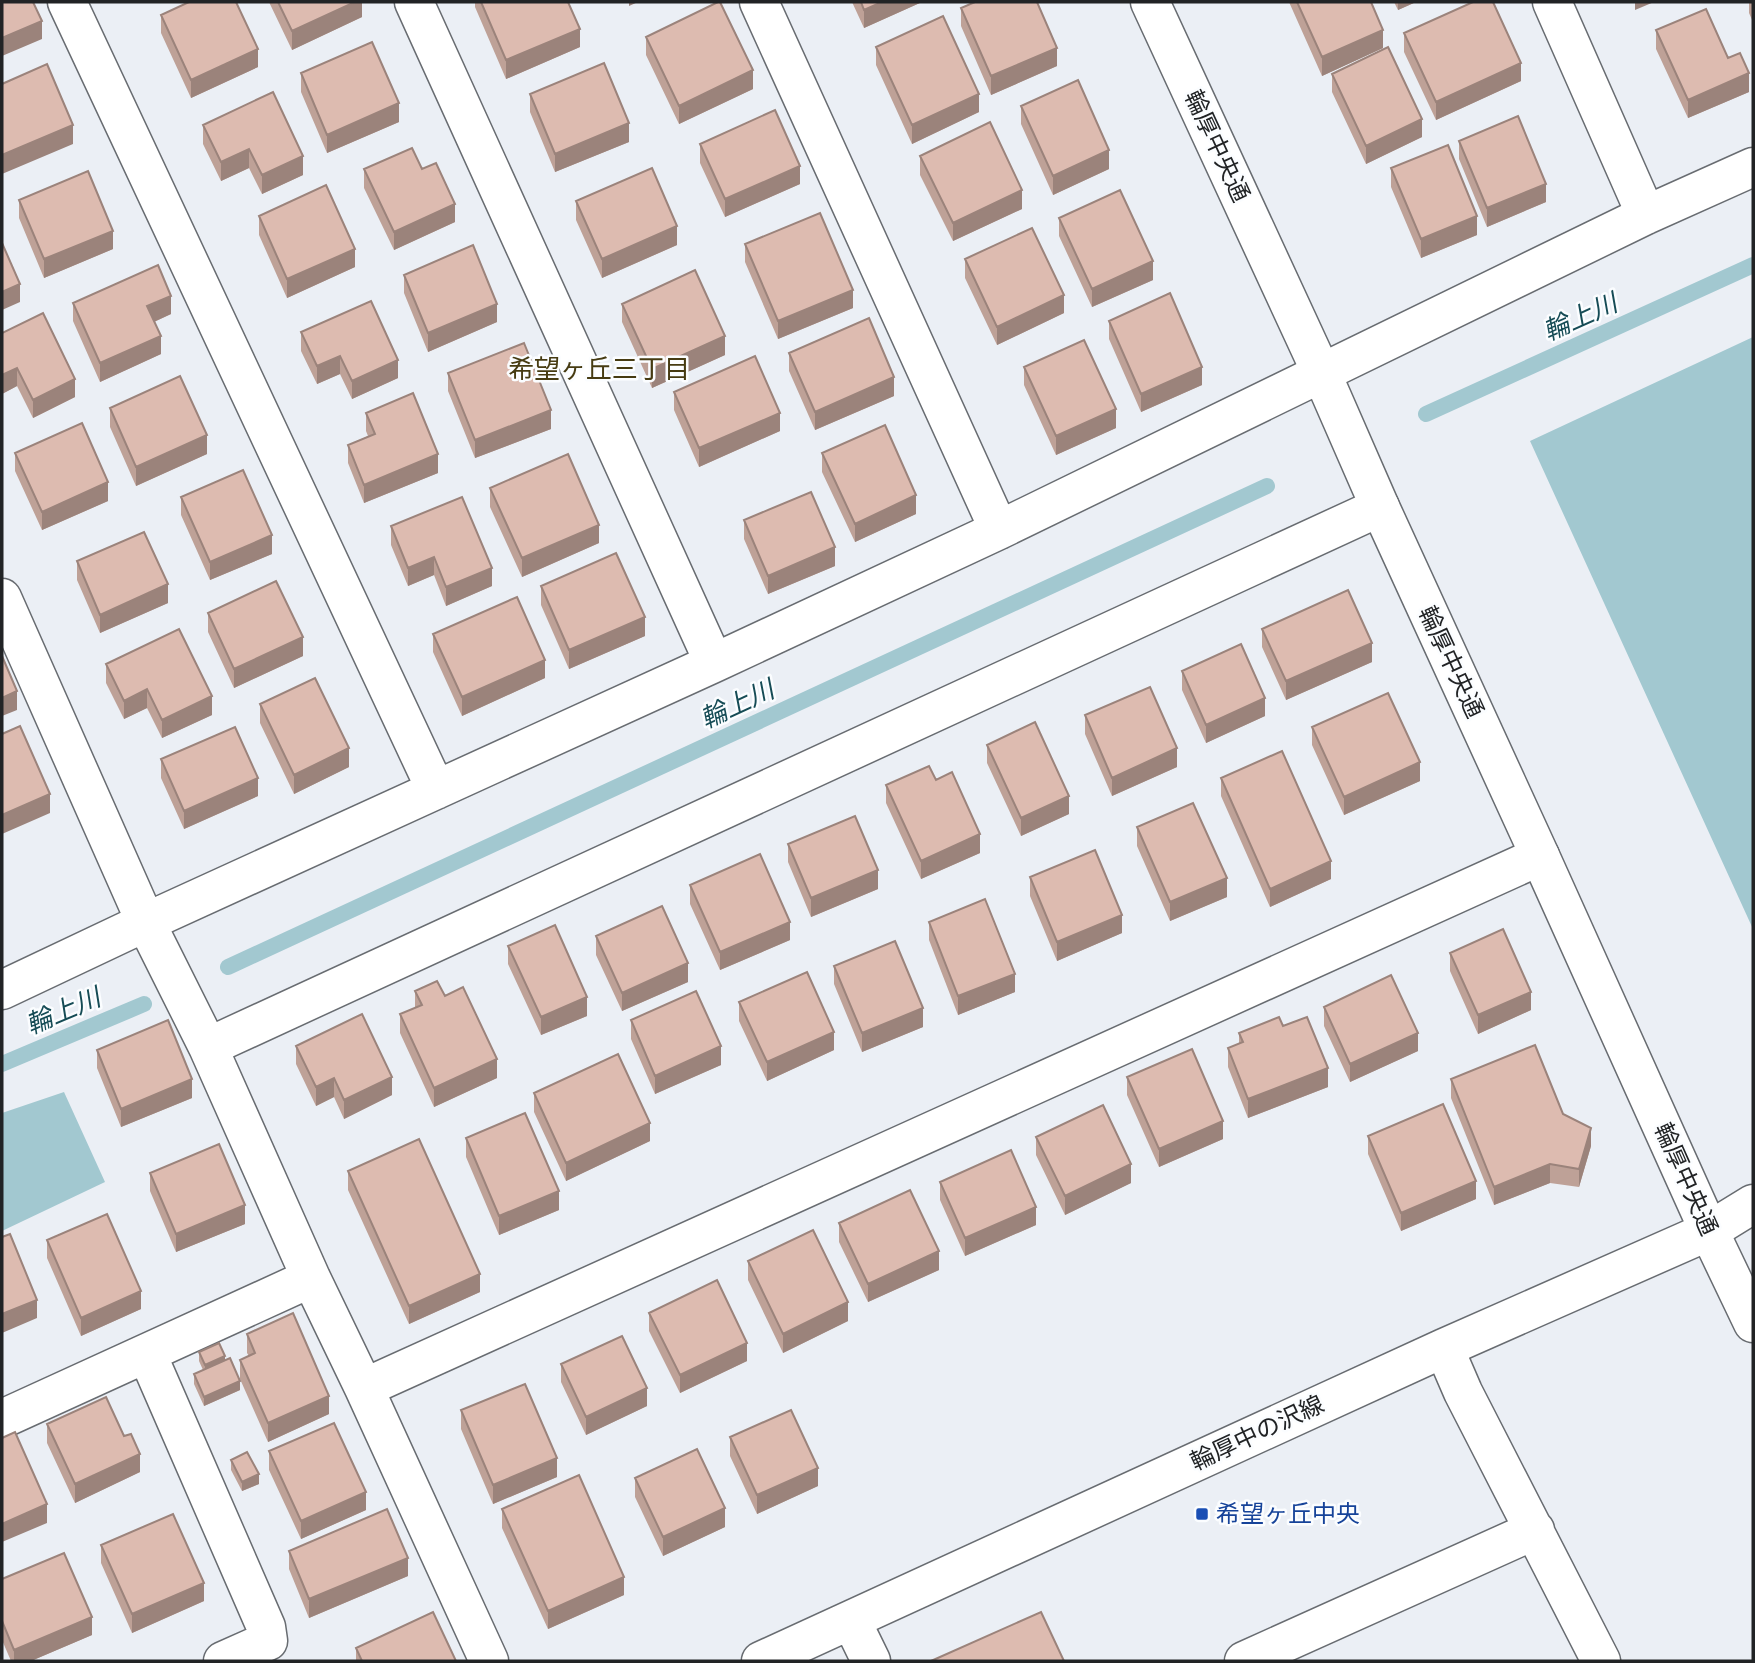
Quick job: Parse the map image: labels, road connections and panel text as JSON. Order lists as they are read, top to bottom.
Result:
{
  "streets": {
    "street": ["輪厚中央通", "輪厚中の沢線"]
  },
  "crossings": [
    ["輪厚中央通", "輪厚中の沢線"]
  ],
  "districts": ["希望ヶ丘三丁目"],
  "water": ["輪上川"],
  "places": {
    "transit": ["希望ヶ丘中央"]
  }
}
